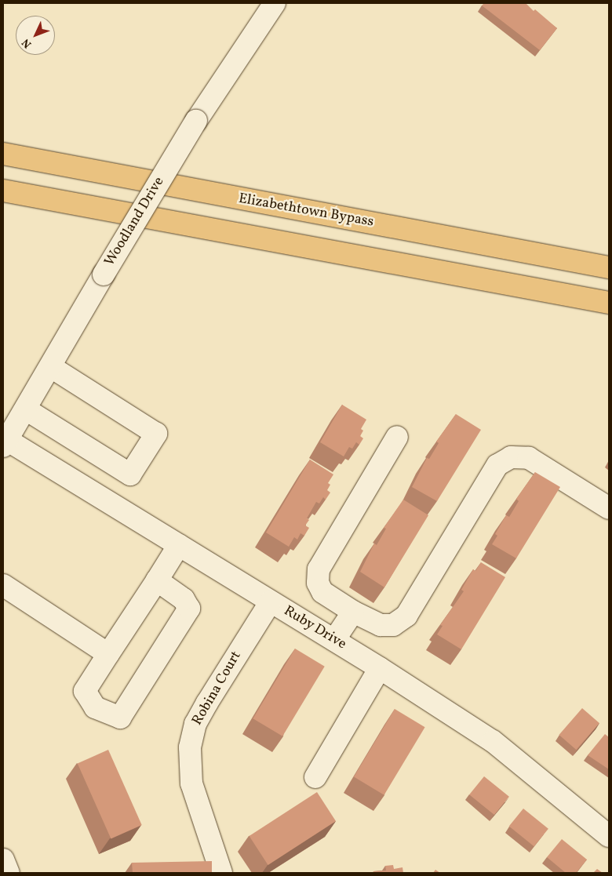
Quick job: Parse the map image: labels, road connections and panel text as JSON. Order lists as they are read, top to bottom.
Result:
{
  "streets": {
    "highway": ["Elizabethtown Bypass"],
    "street": ["Woodland Drive", "Ruby Drive", "Robina Court"]
  },
  "crossings": [
    ["Woodland Drive", "Ruby Drive"],
    ["Ruby Drive", "Robina Court"]
  ],
  "north": "bottom left"
}
